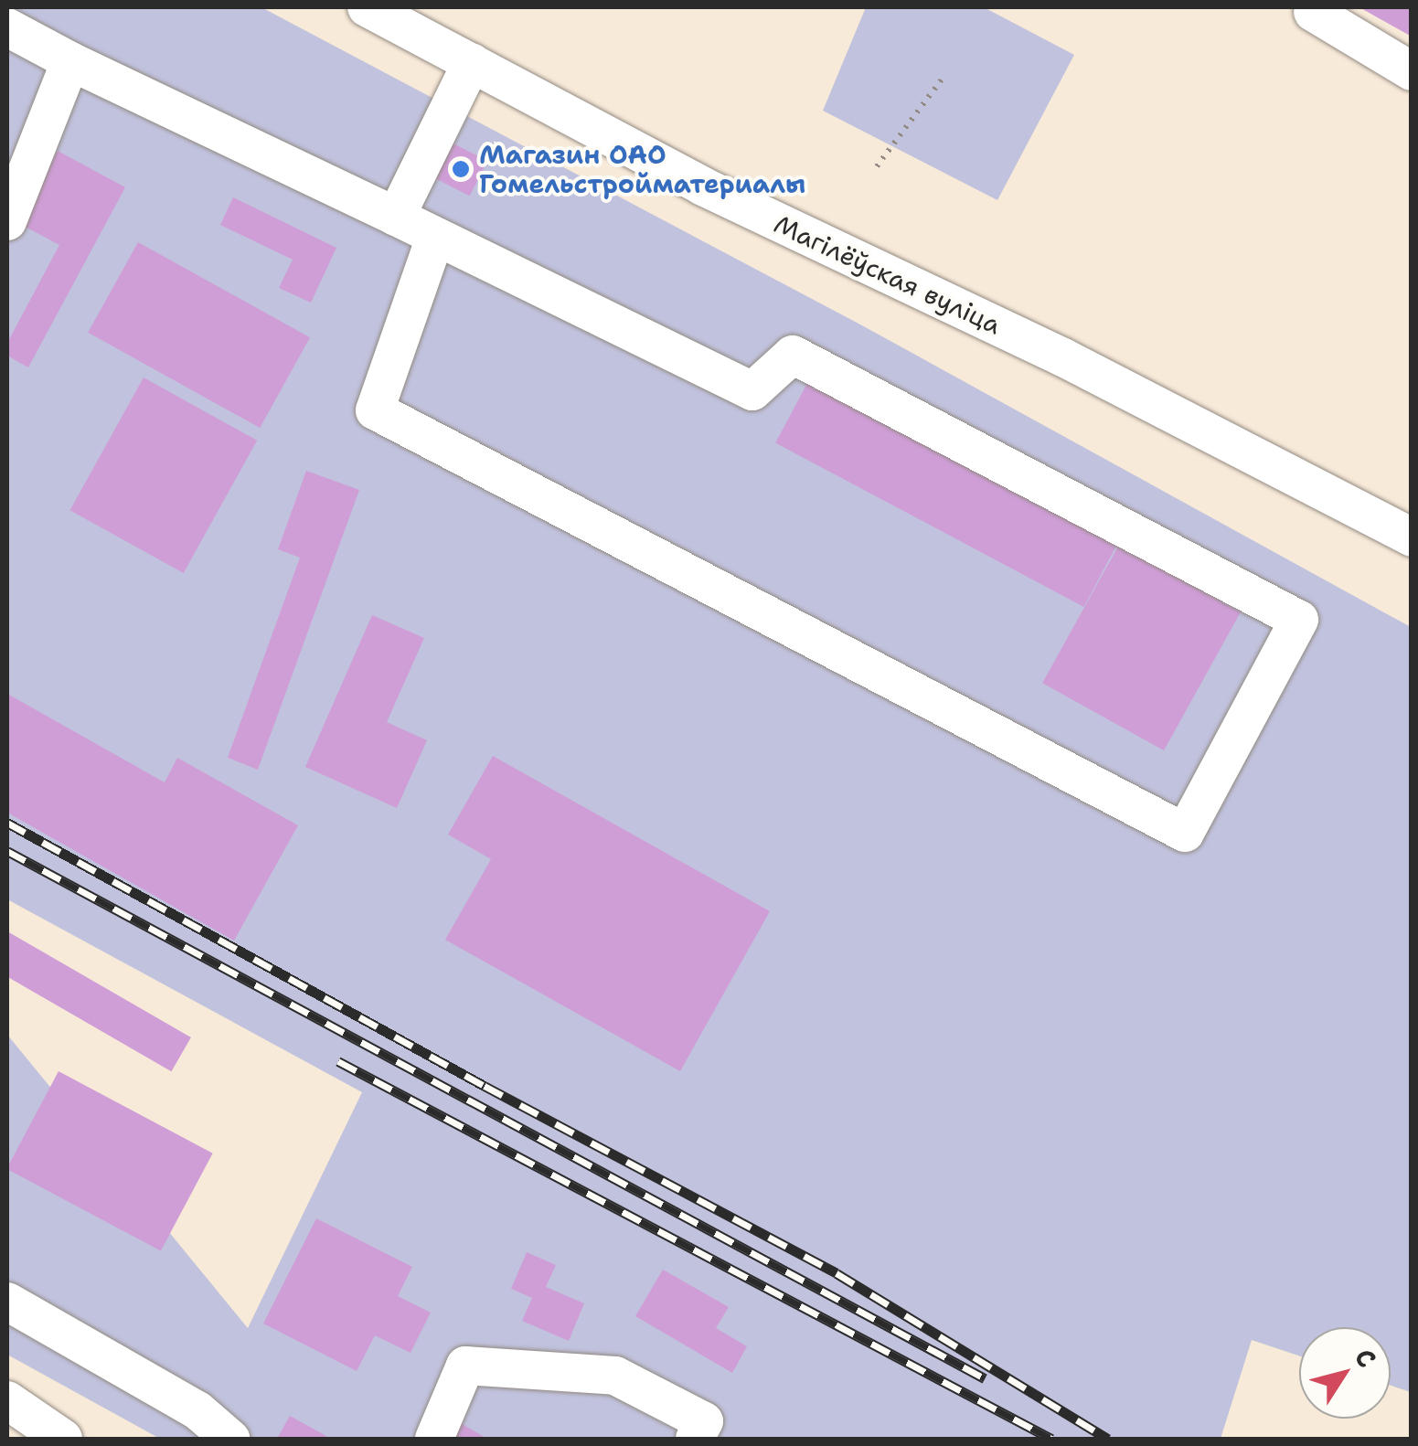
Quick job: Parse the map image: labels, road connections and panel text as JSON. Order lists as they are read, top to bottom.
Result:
{
  "streets": {
    "street": ["Магілёўская вуліца"]
  },
  "places": ["Магазин ОАО Гомельстройматериалы"],
  "north": "top right"
}
